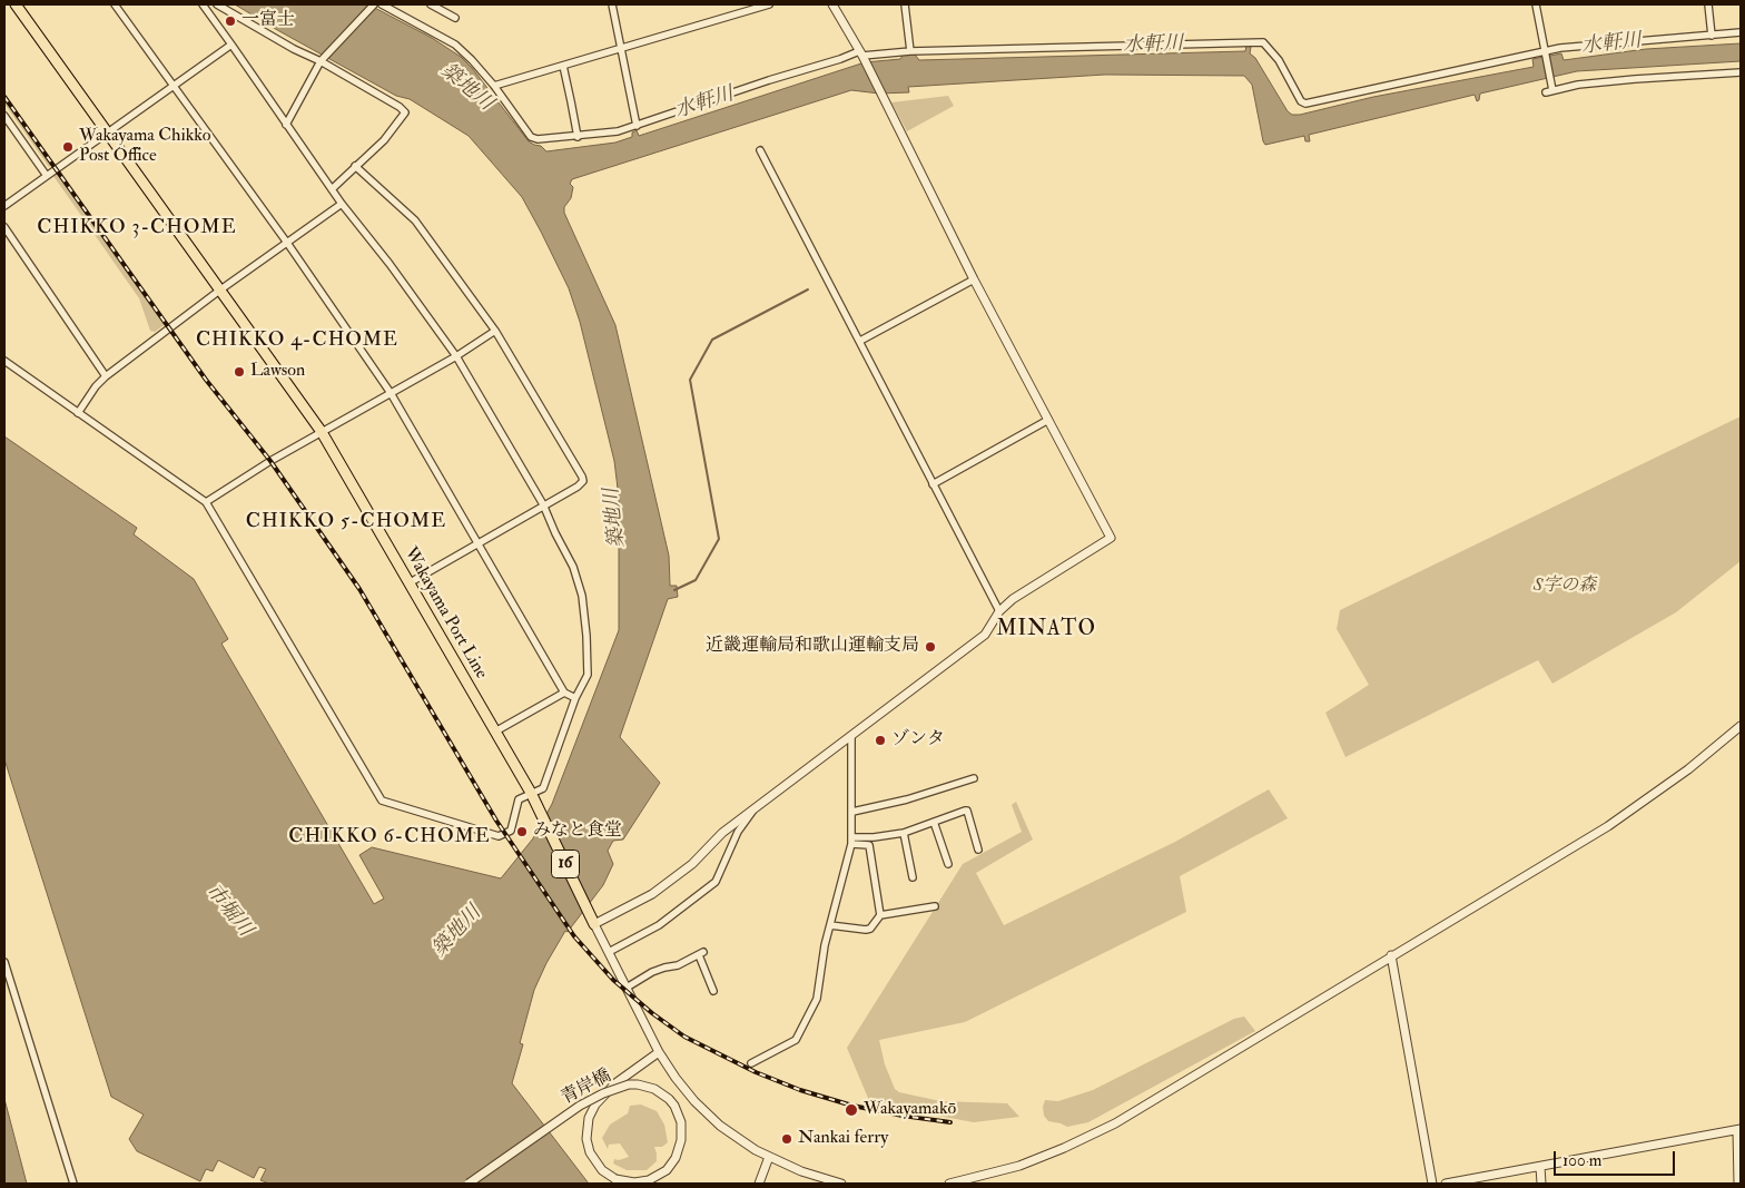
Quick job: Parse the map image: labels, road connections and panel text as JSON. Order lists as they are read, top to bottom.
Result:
{
  "streets": {
    "main road": ["Wakayama Port Line", "16"],
    "street": ["青岸橋"]
  },
  "districts": [
    "CHIKKO 3-CHOME",
    "CHIKKO 4-CHOME",
    "CHIKKO 5-CHOME",
    "MINATO",
    "CHIKKO 6-CHOME"
  ],
  "water": ["水軒川", "築地川", "市堀川"],
  "parks": ["S字の森"],
  "places": [
    "一富士",
    "Wakayama Chikko Post Office",
    "Lawson",
    "近畿運輸局和歌山運輸支局",
    "ゾンタ",
    "みなと食堂",
    "Wakayamakō",
    "Nankai ferry"
  ],
  "scale_bar": "100 m"
}
